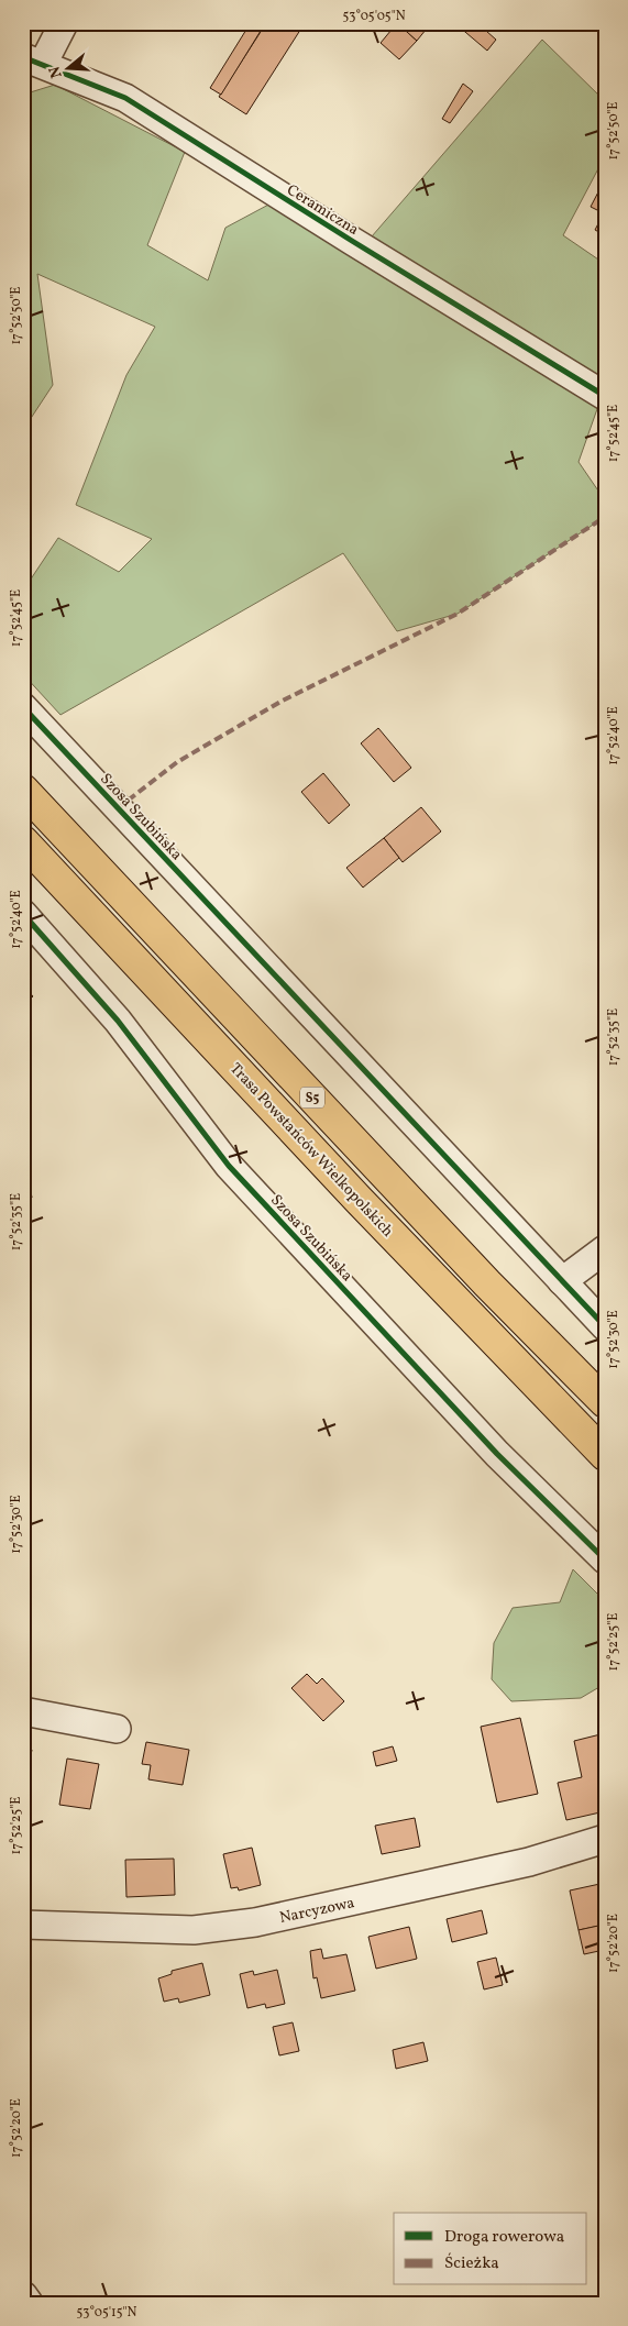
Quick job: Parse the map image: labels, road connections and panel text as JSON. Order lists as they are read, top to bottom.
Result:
{
  "streets": {
    "highway": ["S5", "Trasa Powstańców Wielkopolskich"],
    "street": ["Ceramiczna", "Szosa Szubińska", "Narcyzowa"]
  },
  "legend": ["Droga rowerowa", "Ścieżka"],
  "north": "left",
  "coordinates": [
    "53°05'05\"N",
    "17°52'50\"E",
    "17°52'45\"E",
    "17°52'40\"E",
    "17°52'35\"E",
    "17°52'30\"E",
    "17°52'25\"E",
    "17°52'20\"E",
    "53°05'15\"N"
  ]
}
